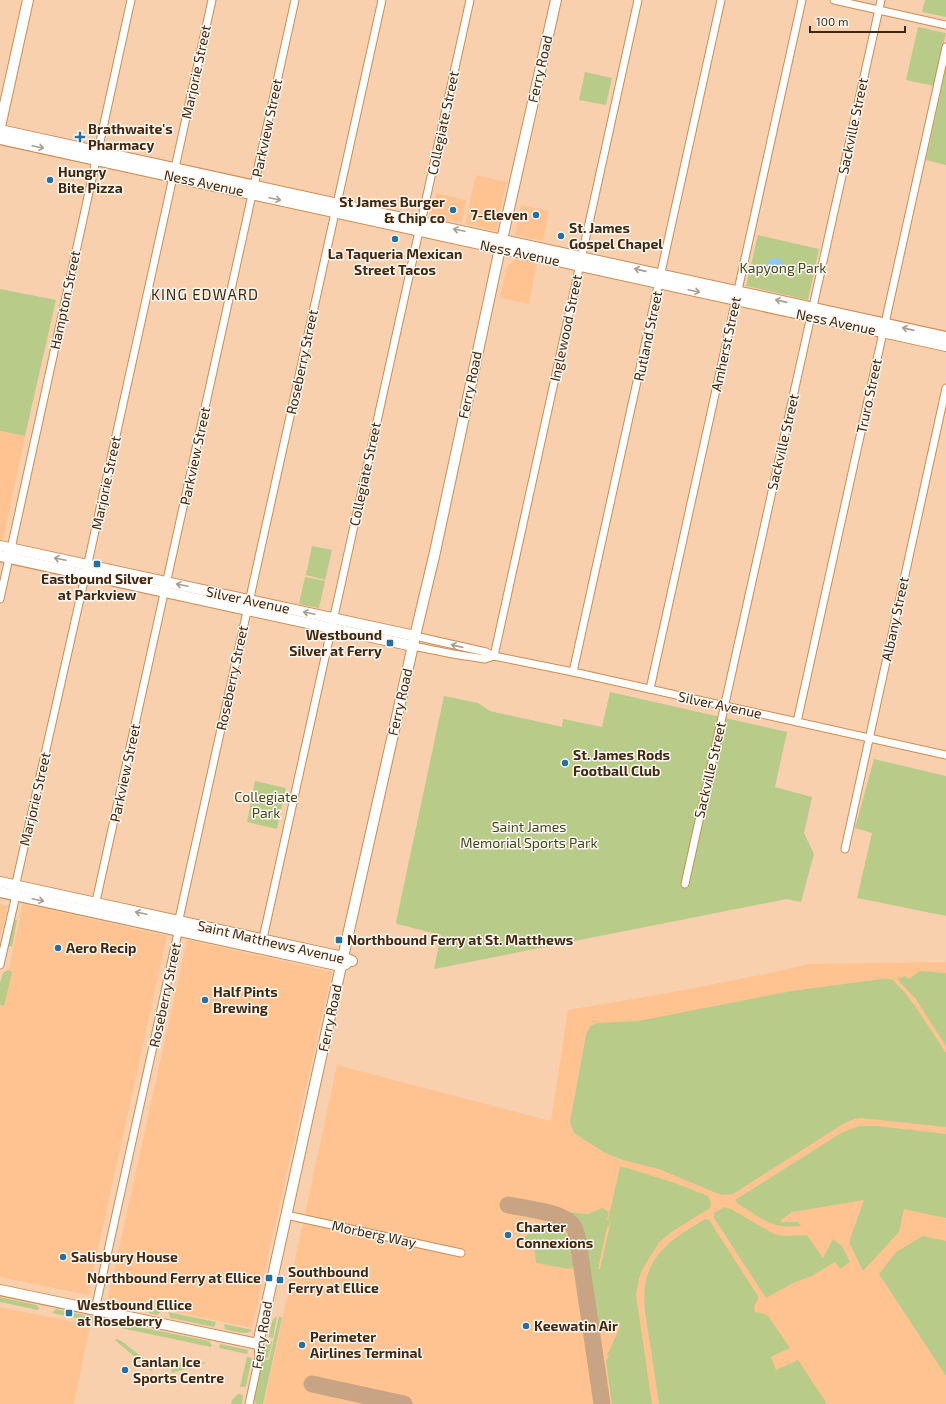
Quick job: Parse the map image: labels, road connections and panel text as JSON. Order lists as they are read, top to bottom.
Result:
{
  "streets": {
    "main road": [
      "Ferry Road",
      "Ness Avenue",
      "Silver Avenue",
      "Saint Matthews Avenue"
    ],
    "street": [
      "Marjorie Street",
      "Collegiate Street",
      "Sackville Street",
      "Parkview Street",
      "Hampton Street",
      "Inglewood Street",
      "Rutland Street",
      "Amherst Street",
      "Roseberry Street",
      "Truro Street",
      "Albany Street",
      "Morberg Way"
    ]
  },
  "crossings": [
    ["Ferry Road", "Ness Avenue"],
    ["Ferry Road", "Silver Avenue"],
    ["Ferry Road", "Saint Matthews Avenue"],
    ["Ferry Road", "Morberg Way"],
    ["Marjorie Street", "Ness Avenue"],
    ["Marjorie Street", "Silver Avenue"],
    ["Marjorie Street", "Saint Matthews Avenue"],
    ["Collegiate Street", "Ness Avenue"],
    ["Collegiate Street", "Silver Avenue"],
    ["Collegiate Street", "Saint Matthews Avenue"],
    ["Sackville Street", "Ness Avenue"],
    ["Sackville Street", "Silver Avenue"],
    ["Parkview Street", "Ness Avenue"],
    ["Parkview Street", "Silver Avenue"],
    ["Parkview Street", "Saint Matthews Avenue"],
    ["Ness Avenue", "Hampton Street"],
    ["Ness Avenue", "Inglewood Street"],
    ["Ness Avenue", "Rutland Street"],
    ["Ness Avenue", "Amherst Street"],
    ["Ness Avenue", "Roseberry Street"],
    ["Ness Avenue", "Truro Street"],
    ["Hampton Street", "Silver Avenue"],
    ["Inglewood Street", "Silver Avenue"],
    ["Rutland Street", "Silver Avenue"],
    ["Amherst Street", "Silver Avenue"],
    ["Roseberry Street", "Silver Avenue"],
    ["Roseberry Street", "Saint Matthews Avenue"],
    ["Truro Street", "Silver Avenue"],
    ["Silver Avenue", "Albany Street"]
  ],
  "districts": ["KING EDWARD"],
  "parks": ["Kapyong Park", "Collegiate Park", "Saint James Memorial Sports Park"],
  "places": {
    "health": ["Brathwaite's Pharmacy"],
    "other": [
      "Hungry Bite Pizza",
      "St James Burger & Chip co",
      "7-Eleven",
      "St. James Gospel Chapel",
      "La Taqueria Mexican Street Tacos",
      "St. James Rods Football Club",
      "Aero Recip",
      "Half Pints Brewing",
      "Charter Connexions",
      "Salisbury House",
      "Keewatin Air",
      "Perimeter Airlines Terminal",
      "Canlan Ice Sports Centre"
    ],
    "transit": [
      "Eastbound Silver at Parkview",
      "Westbound Silver at Ferry",
      "Northbound Ferry at St. Matthews",
      "Northbound Ferry at Ellice",
      "Southbound Ferry at Ellice",
      "Westbound Ellice at Roseberry"
    ]
  },
  "scale_bar": "100 m"
}
